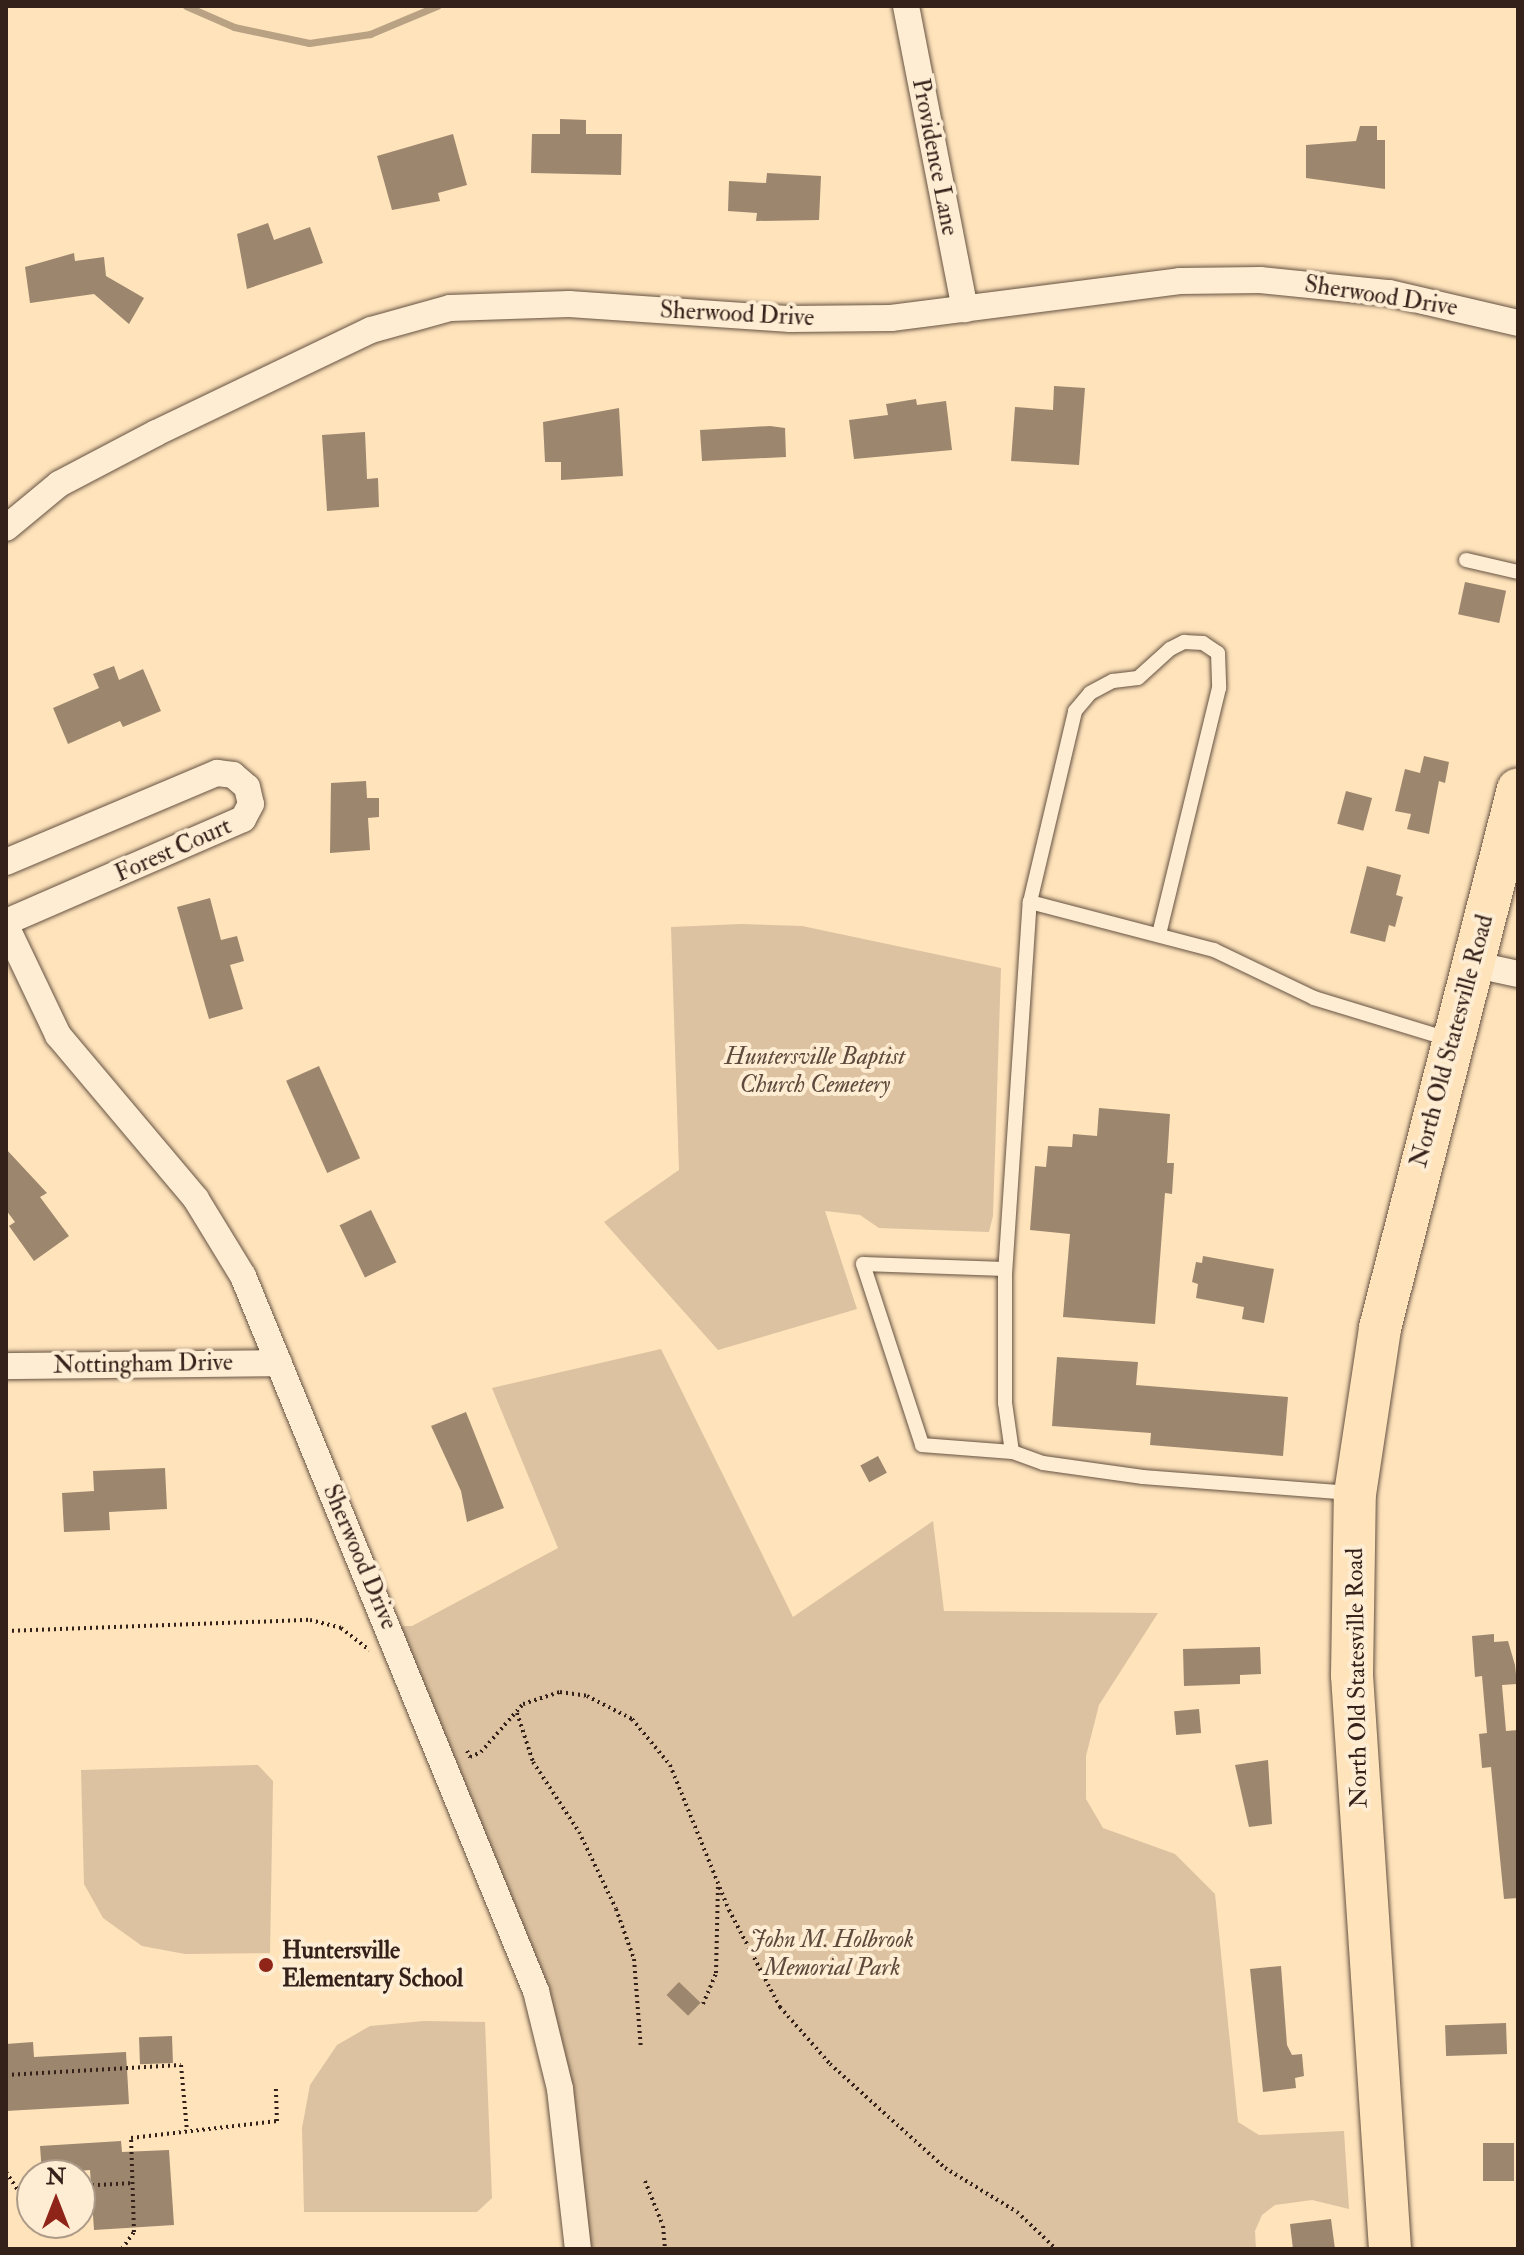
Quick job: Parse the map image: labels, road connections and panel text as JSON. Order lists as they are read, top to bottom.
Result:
{
  "streets": {
    "main road": ["North Old Statesville Road"],
    "street": [
      "Providence Lane",
      "Sherwood Drive",
      "Forest Court",
      "Nottingham Drive"
    ]
  },
  "crossings": [
    ["Providence Lane", "Sherwood Drive"],
    ["Sherwood Drive", "Forest Court"],
    ["Sherwood Drive", "Nottingham Drive"]
  ],
  "parks": ["Huntersville Baptist Church Cemetery", "John M. Holbrook Memorial Park"],
  "places": ["Huntersville Elementary School"],
  "north": "top"
}
